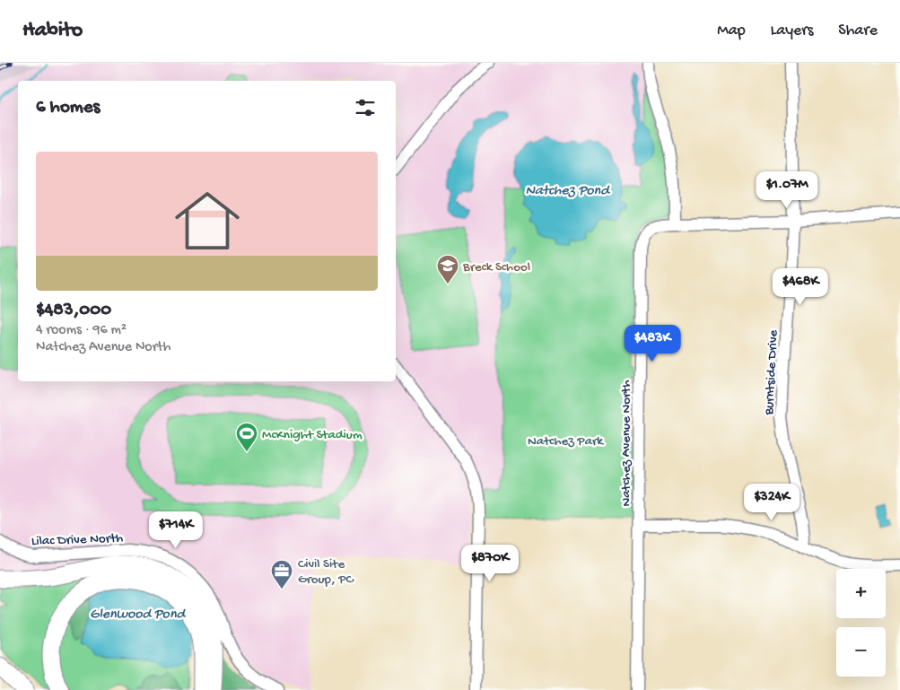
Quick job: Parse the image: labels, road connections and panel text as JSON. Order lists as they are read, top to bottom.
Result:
{
  "streets": {
    "street": ["Burntside Drive", "Natchez Avenue North", "Lilac Drive North"]
  },
  "crossings": [
    ["Burntside Drive", "Natchez Avenue North"]
  ],
  "water": ["Natchez Pond", "Glenwood Pond"],
  "parks": ["Natchez Park"],
  "places": {
    "school or university": ["Breck School"],
    "sports": ["McKnight Stadium"],
    "office": ["Civil Site Group, PC"]
  },
  "page": {
    "header": "Habito",
    "nav": ["Map", "Layers", "Share"],
    "heading": "6 homes",
    "list": [
      {
        "name": "$483,000",
        "note": "4 rooms · 96 m² · Natchez Avenue North"
      }
    ],
    "price": [
      "$1.07M",
      "$468K",
      "$483K",
      "$324K",
      "$714K",
      "$870K"
    ],
    "map_buttons": ["+", "−"]
  }
}
